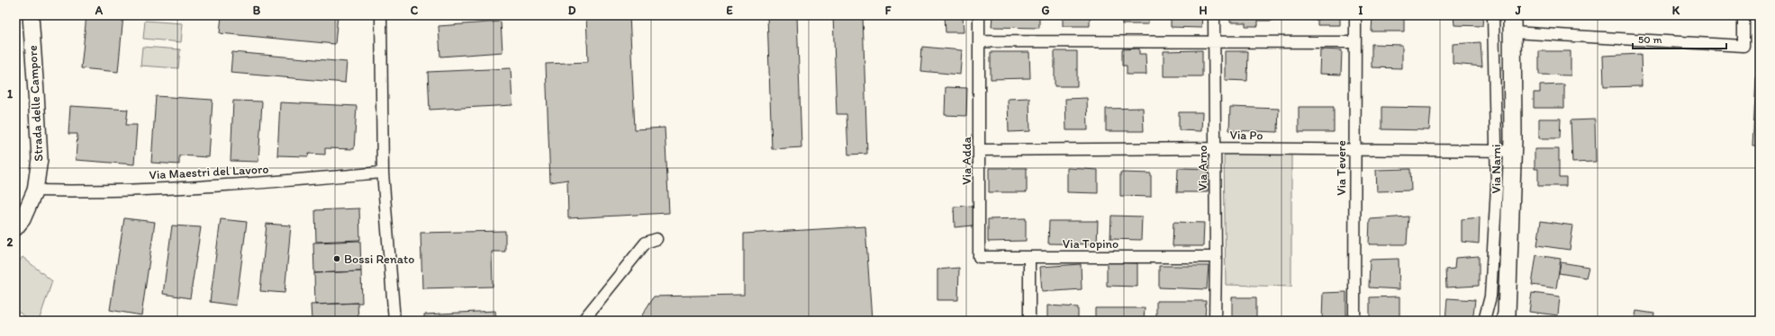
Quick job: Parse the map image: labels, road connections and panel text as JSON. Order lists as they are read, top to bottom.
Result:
{
  "streets": {
    "main road": ["Via Narni"],
    "street": [
      "Strada delle Campore",
      "Via Po",
      "Via Adda",
      "Via Arno",
      "Via Tevere",
      "Via Maestri del Lavoro",
      "Via Topino"
    ]
  },
  "crossings": [
    ["Strada delle Campore", "Via Maestri del Lavoro"],
    ["Via Po", "Via Adda"],
    ["Via Po", "Via Arno"],
    ["Via Po", "Via Tevere"],
    ["Via Po", "Via Narni"],
    ["Via Adda", "Via Topino"],
    ["Via Arno", "Via Topino"]
  ],
  "places": ["Bossi Renato"],
  "scale_bar": "50 m",
  "grid": {
    "columns": [
      "A",
      "B",
      "C",
      "D",
      "E",
      "F",
      "G",
      "H",
      "I",
      "J",
      "K"
    ],
    "rows": ["1", "2"]
  }
}
